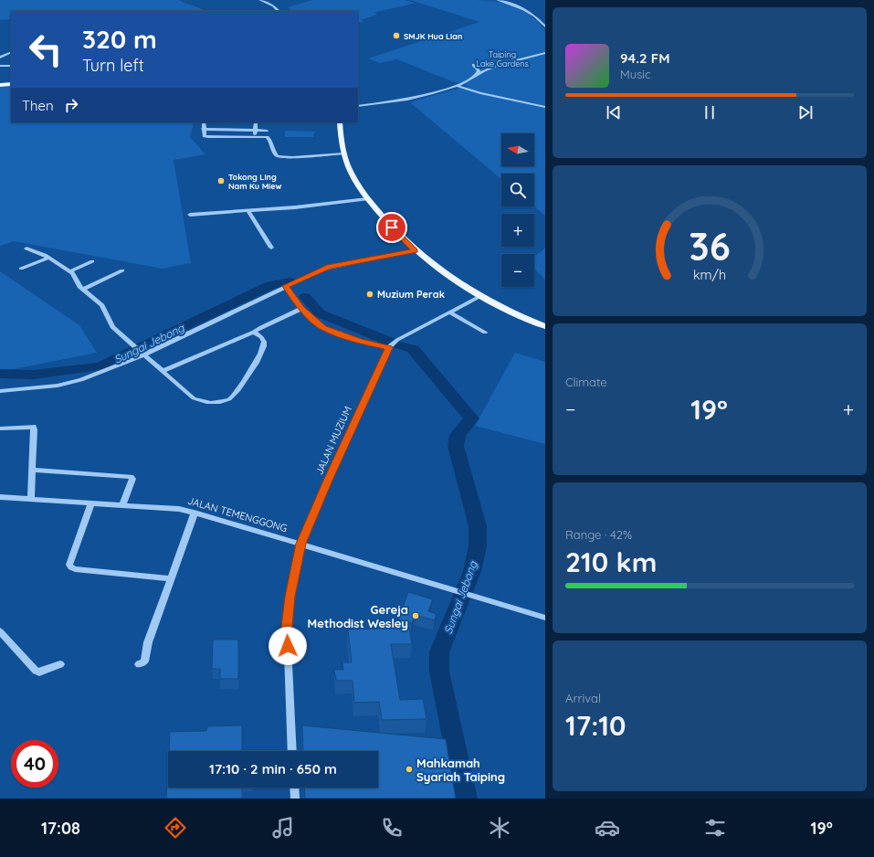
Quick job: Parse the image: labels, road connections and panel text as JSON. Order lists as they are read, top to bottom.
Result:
{
  "streets": {
    "street": ["JALAN MUZIUM", "JALAN TEMENGGONG"]
  },
  "crossings": [
    ["JALAN MUZIUM", "JALAN TEMENGGONG"]
  ],
  "water": ["Sungai Jebong"],
  "parks": ["Taiping Lake Gardens"],
  "places": [
    "SMJK Hua Lian",
    "Tokong Ling Nam Ku Miew",
    "Muzium Perak",
    "Gereja Methodist Wesley",
    "Mahkamah Syariah Taiping"
  ],
  "north": "left",
  "page": {
    "turn": ["320 m", "Turn left"],
    "song": ["94.2 FM", "Music"],
    "then": "Then",
    "map_buttons": ["+", "−"],
    "tile": [
      "Climate",
      ["Range · 42%", "210 km"],
      ["Arrival", "17:10"]
    ],
    "heat": ["−", "19°", "+"],
    "limit": "40",
    "trip": "17:10 · 2 min · 650 m",
    "tabs": ["17:08", "19°"],
    "gauge": ["36", "km/h"]
  }
}
